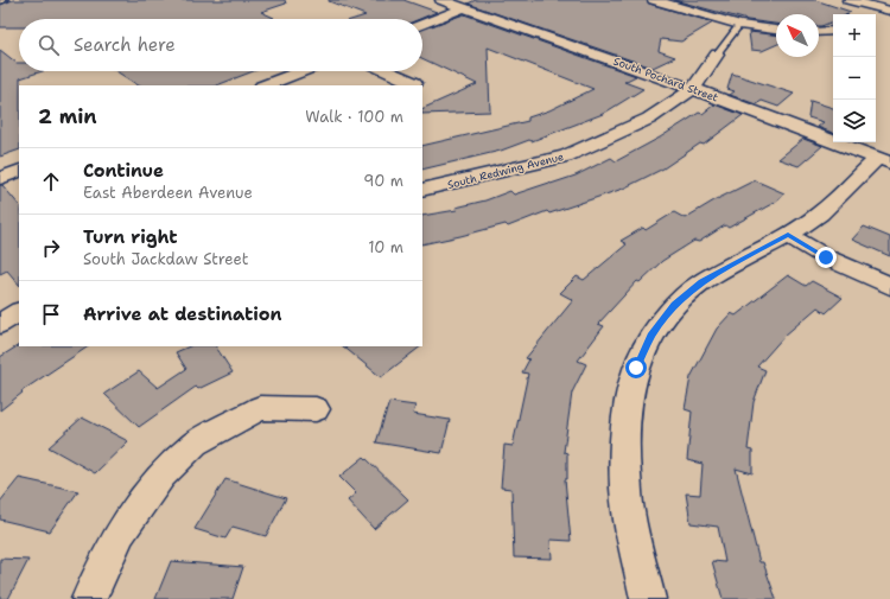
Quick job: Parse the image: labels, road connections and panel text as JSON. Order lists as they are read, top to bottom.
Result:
{
  "streets": {
    "street": ["South Pochard Street", "South Redwing Avenue"]
  },
  "crossings": [
    ["South Pochard Street", "South Redwing Avenue"]
  ],
  "north": "top left",
  "page": {
    "map_buttons": ["+", "−"],
    "search": "Search here",
    "heading": ["2 min", "Walk · 100 m"],
    "list": [
      ["Continue", "East Aberdeen Avenue", "90 m"],
      ["Turn right", "South Jackdaw Street", "10 m"],
      "Arrive at destination"
    ]
  }
}
